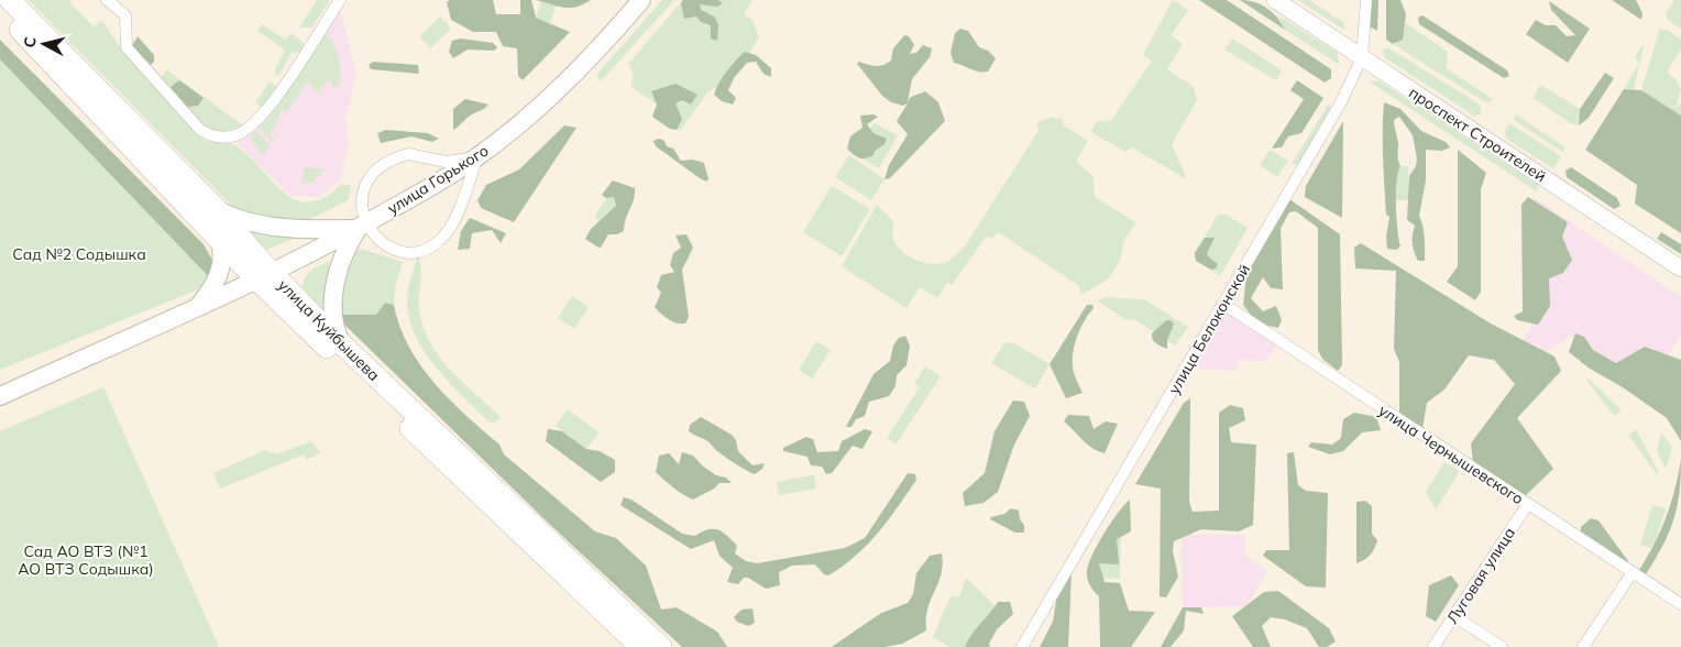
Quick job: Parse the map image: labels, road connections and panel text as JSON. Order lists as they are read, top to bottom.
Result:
{
  "streets": {
    "highway": ["улица Куйбышева"],
    "main road": ["проспект Строителей", "улица Горького"],
    "street": ["улица Белоконской", "улица Чернышевского", "Луговая улица"]
  },
  "crossings": [
    ["проспект Строителей", "улица Белоконской"],
    ["улица Горького", "улица Куйбышева"],
    ["улица Белоконской", "улица Чернышевского"],
    ["улица Чернышевского", "Луговая улица"]
  ],
  "parks": ["Сад №2 Содышка", "Сад АО ВТЗ (№1 АО ВТЗ Содышка)"],
  "north": "left"
}
